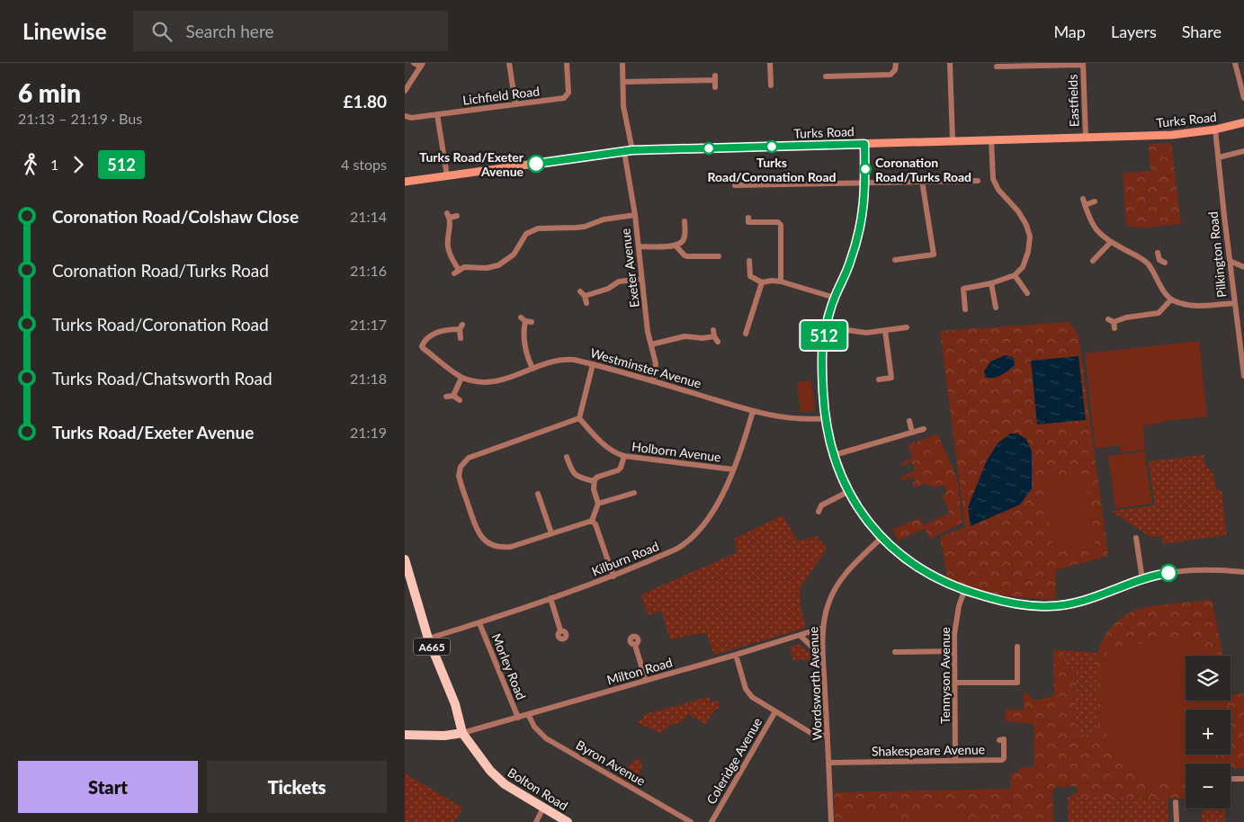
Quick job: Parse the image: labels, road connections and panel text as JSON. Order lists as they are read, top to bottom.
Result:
{
  "streets": {
    "main road": ["A665", "Bolton Road"],
    "street": [
      "Lichfield Road",
      "Eastfields",
      "Turks Road",
      "Pilkington Road",
      "Exeter Avenue",
      "Westminster Avenue",
      "Holborn Avenue",
      "Kilburn Road",
      "Morley Road",
      "Milton Road",
      "Tennyson Avenue",
      "Wordsworth Avenue",
      "Shakespeare Avenue",
      "Coleridge Avenue",
      "Byron Avenue"
    ]
  },
  "crossings": [
    ["Eastfields", "Turks Road"],
    ["Turks Road", "Pilkington Road"],
    ["Turks Road", "Exeter Avenue"],
    ["Exeter Avenue", "Westminster Avenue"],
    ["Westminster Avenue", "Kilburn Road"],
    ["Holborn Avenue", "Kilburn Road"],
    ["Kilburn Road", "A665"],
    ["Kilburn Road", "Morley Road"],
    ["A665", "Milton Road"],
    ["A665", "Bolton Road"],
    ["Morley Road", "Milton Road"],
    ["Milton Road", "Wordsworth Avenue"],
    ["Milton Road", "Byron Avenue"],
    ["Milton Road", "Bolton Road"],
    ["Tennyson Avenue", "Shakespeare Avenue"],
    ["Wordsworth Avenue", "Shakespeare Avenue"]
  ],
  "places": ["Turks Road/Coronation Road", "Turks Road/Exeter Avenue", "Coronation Road/Turks Road"],
  "lines": ["bus line 512"],
  "page": {
    "header": "Linewise",
    "search": "Search here",
    "nav": ["Map", "Layers", "Share"],
    "heading": ["6 min", "21:13 – 21:19 · Bus", "£1.80"],
    "on_map": "512",
    "legs": ["1", "512", "4 stops"],
    "list": [
      {
        "name": "Coronation Road/Colshaw Close",
        "value": "21:14"
      },
      {
        "name": "Coronation Road/Turks Road",
        "value": "21:16"
      },
      {
        "name": "Turks Road/Coronation Road",
        "value": "21:17"
      },
      {
        "name": "Turks Road/Chatsworth Road",
        "value": "21:18"
      },
      {
        "name": "Turks Road/Exeter Avenue",
        "value": "21:19"
      }
    ],
    "map_buttons": ["+", "−"],
    "buttons": ["Start", "Tickets"]
  }
}
